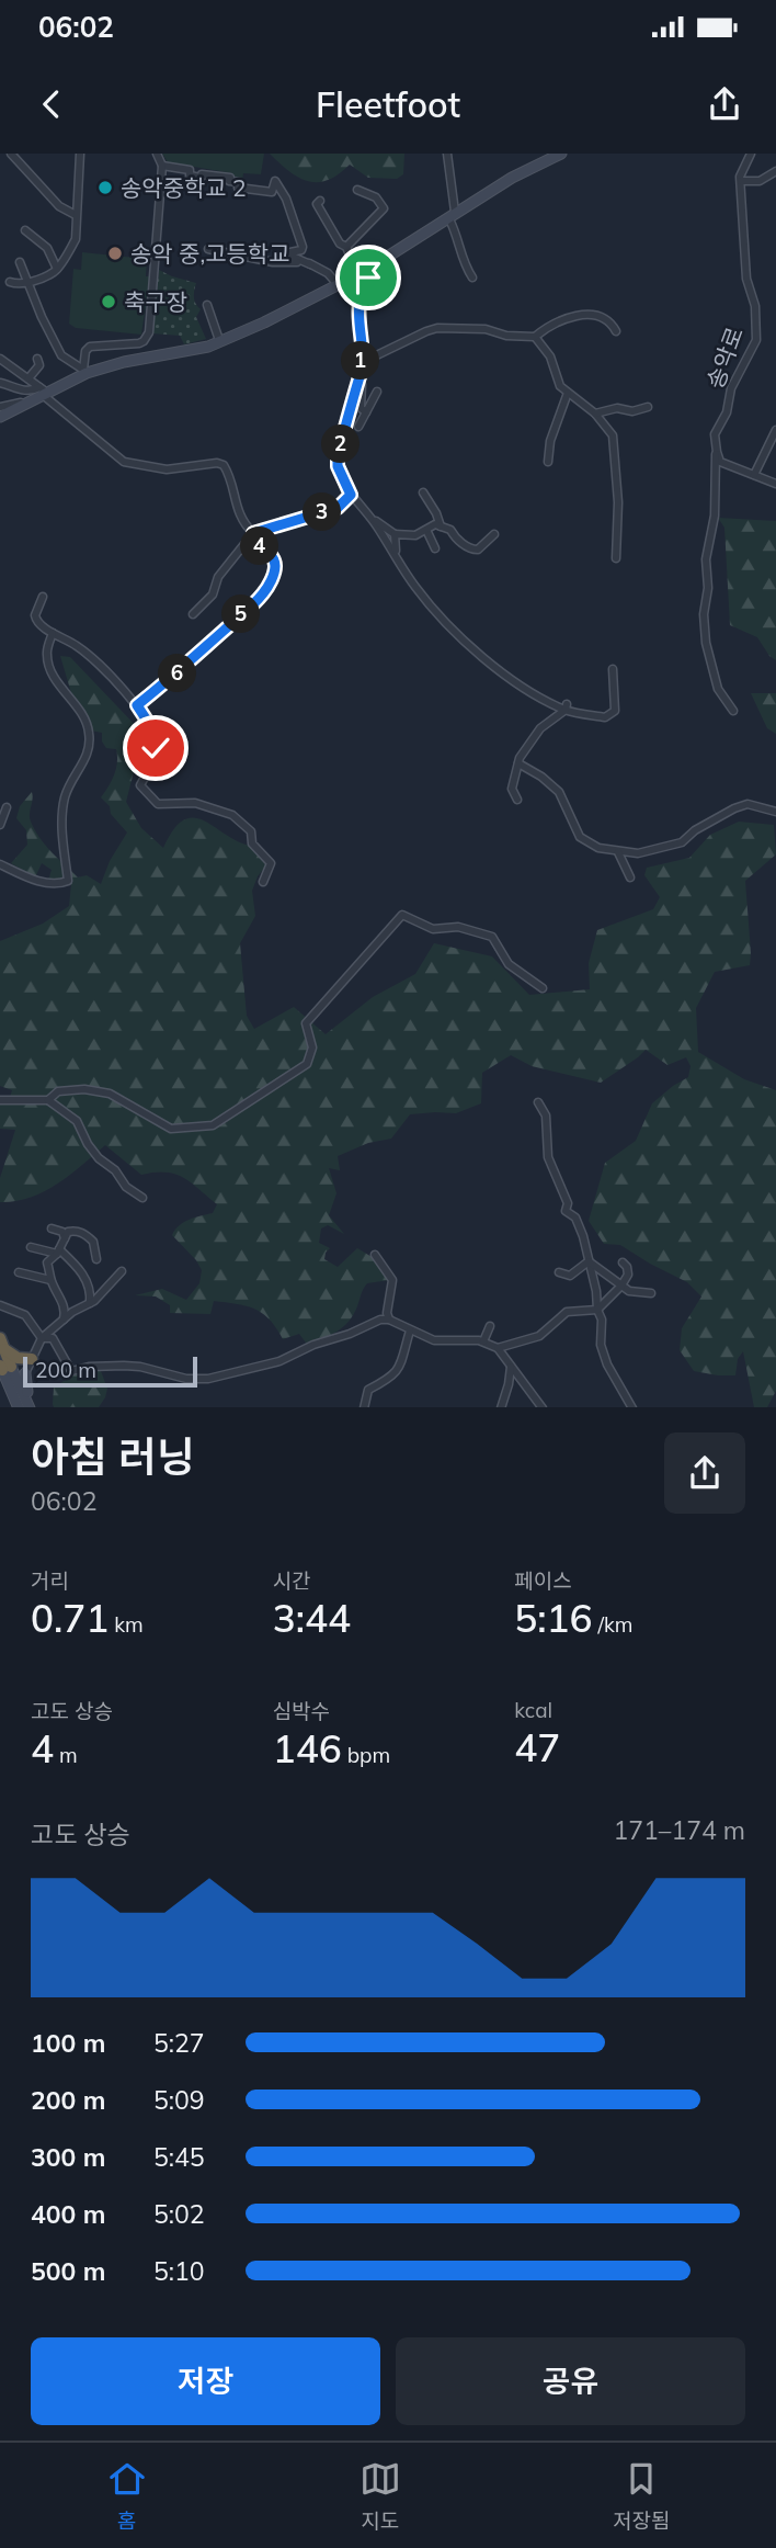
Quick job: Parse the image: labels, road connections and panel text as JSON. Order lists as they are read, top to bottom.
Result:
{
  "streets": {
    "street": ["송악로"]
  },
  "places": ["송악중학교 2", "송악 중,고등학교", "축구장"],
  "scale_bar": "200 m",
  "page": {
    "status": "06:02",
    "header": "Fleetfoot",
    "pins": [
      "1",
      "2",
      "3",
      "4",
      "5",
      "6"
    ],
    "scale": "200 m",
    "heading": ["아침 러닝", "06:02"],
    "stats": [
      ["거리", "0.71 km"],
      ["시간", "3:44"],
      ["페이스", "5:16 /km"],
      ["고도 상승", "4 m"],
      ["심박수", "146 bpm"],
      ["kcal", "47"]
    ],
    "chart": ["고도 상승", "171–174 m"],
    "list": [
      {
        "name": "100 m",
        "note": "5:27"
      },
      {
        "name": "200 m",
        "note": "5:09"
      },
      {
        "name": "300 m",
        "note": "5:45"
      },
      {
        "name": "400 m",
        "note": "5:02"
      },
      {
        "name": "500 m",
        "note": "5:10"
      }
    ],
    "buttons": ["저장", "공유"],
    "tabs": ["홈", "지도", "저장됨"]
  }
}
